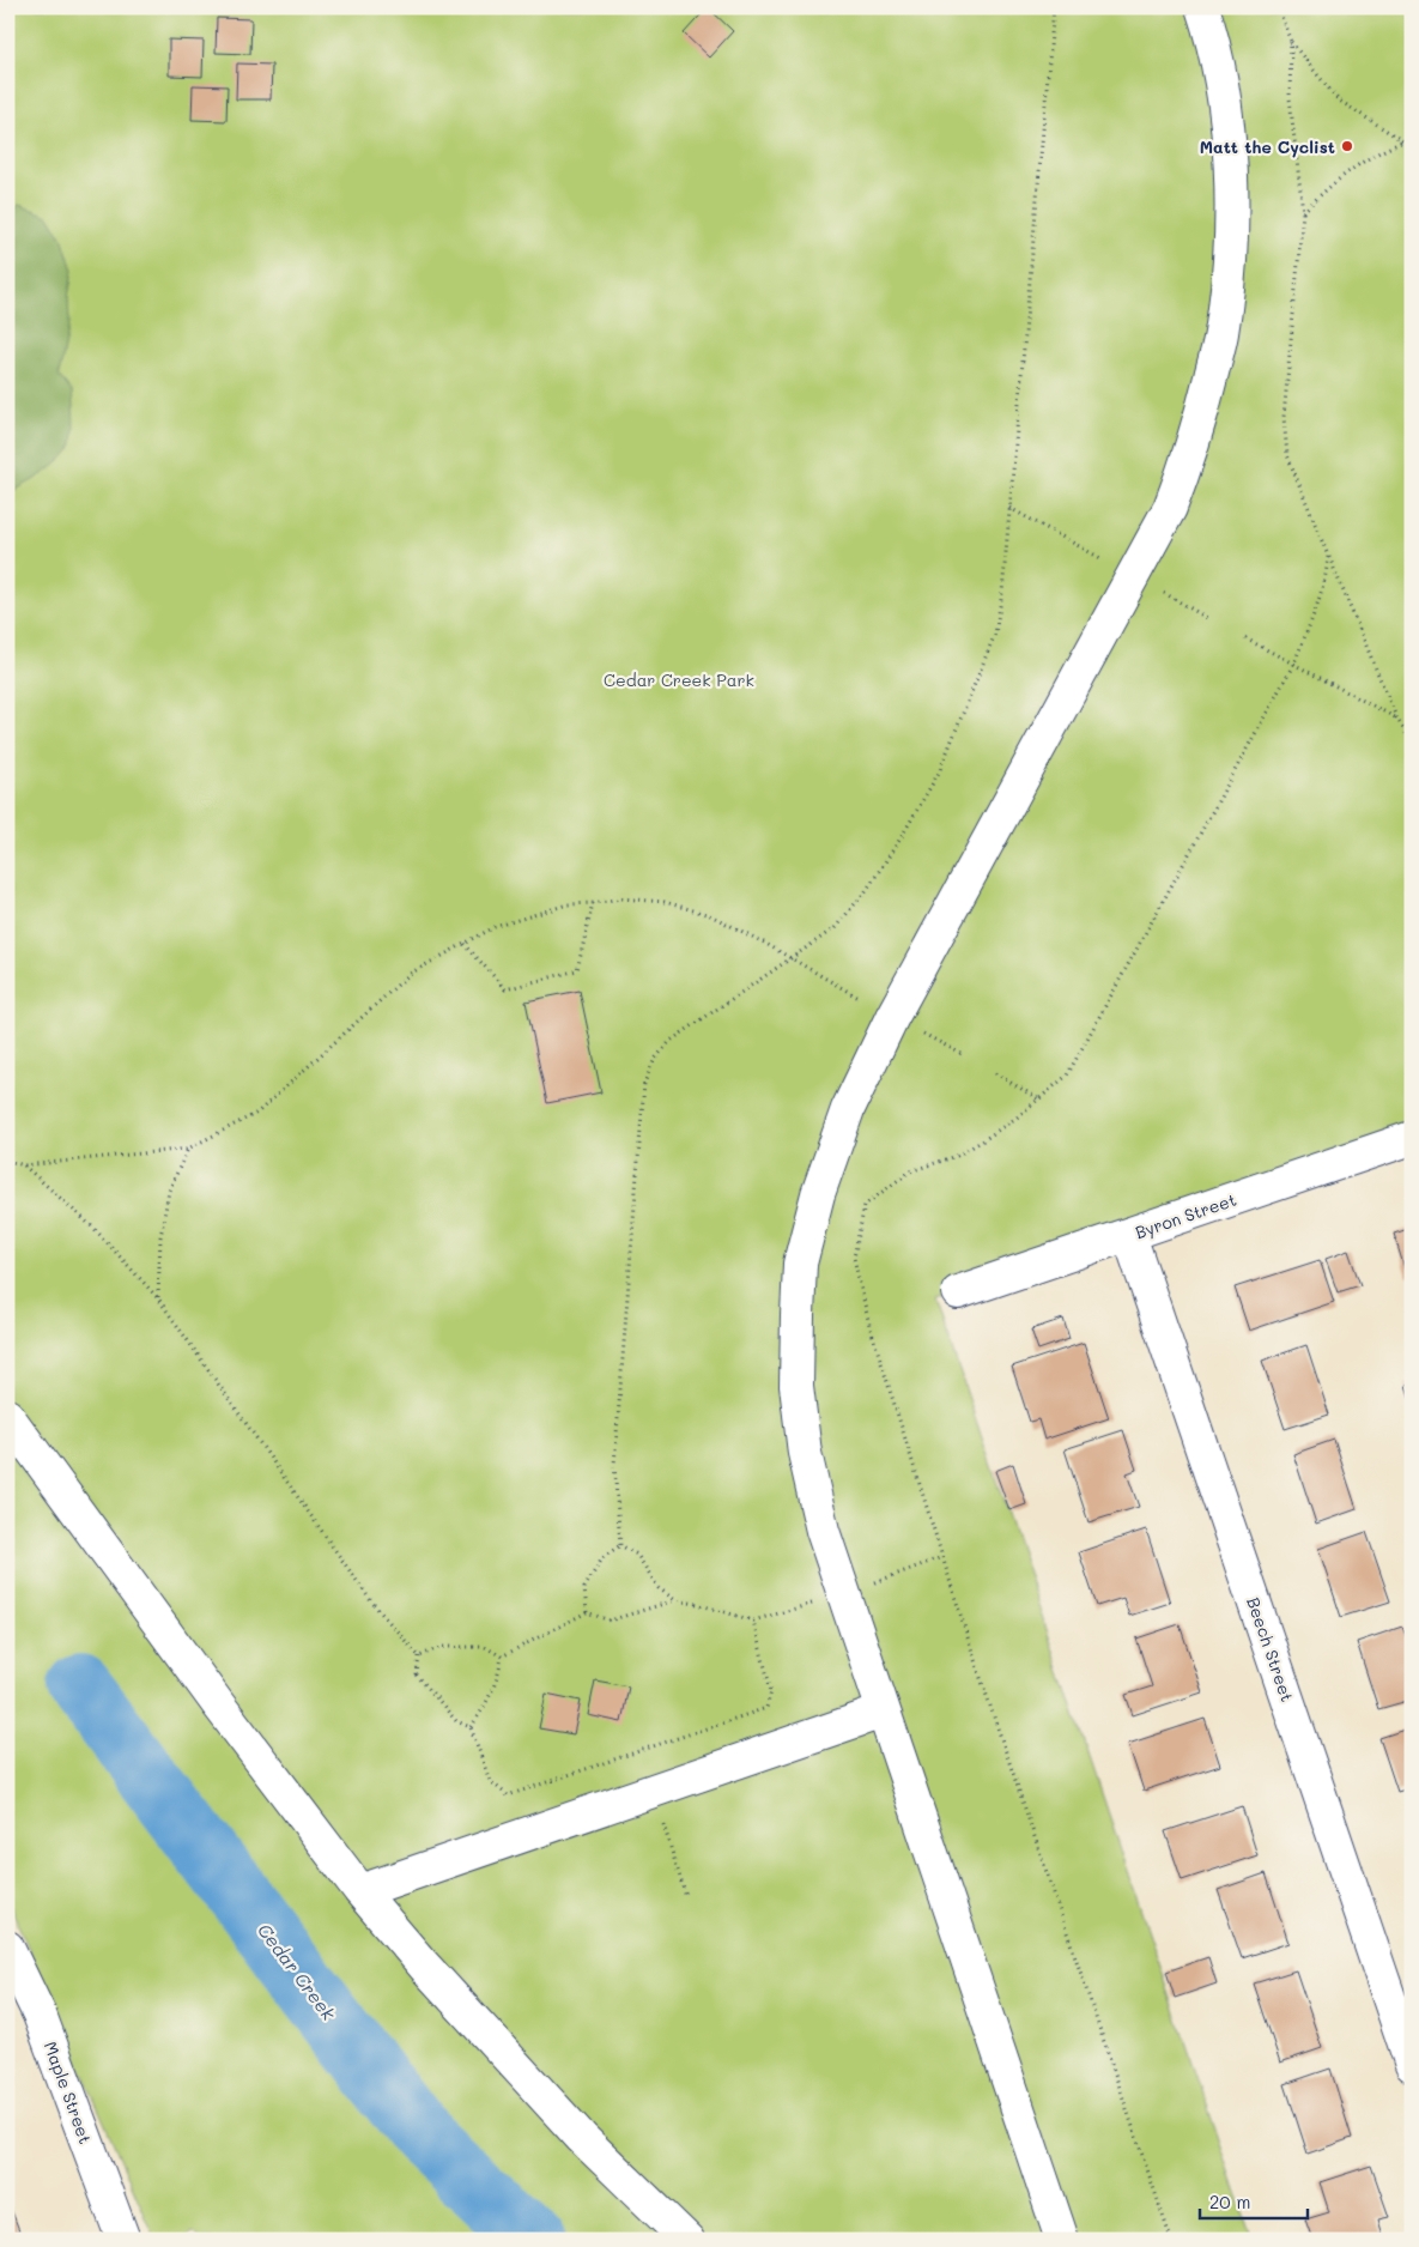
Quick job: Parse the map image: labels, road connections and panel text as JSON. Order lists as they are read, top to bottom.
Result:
{
  "streets": {
    "street": ["Byron Street", "Beech Street", "Maple Street"]
  },
  "crossings": [
    ["Byron Street", "Beech Street"]
  ],
  "water": ["Cedar Creek"],
  "parks": ["Cedar Creek Park"],
  "places": ["Matt the Cyclist"],
  "scale_bar": "20 m"
}
